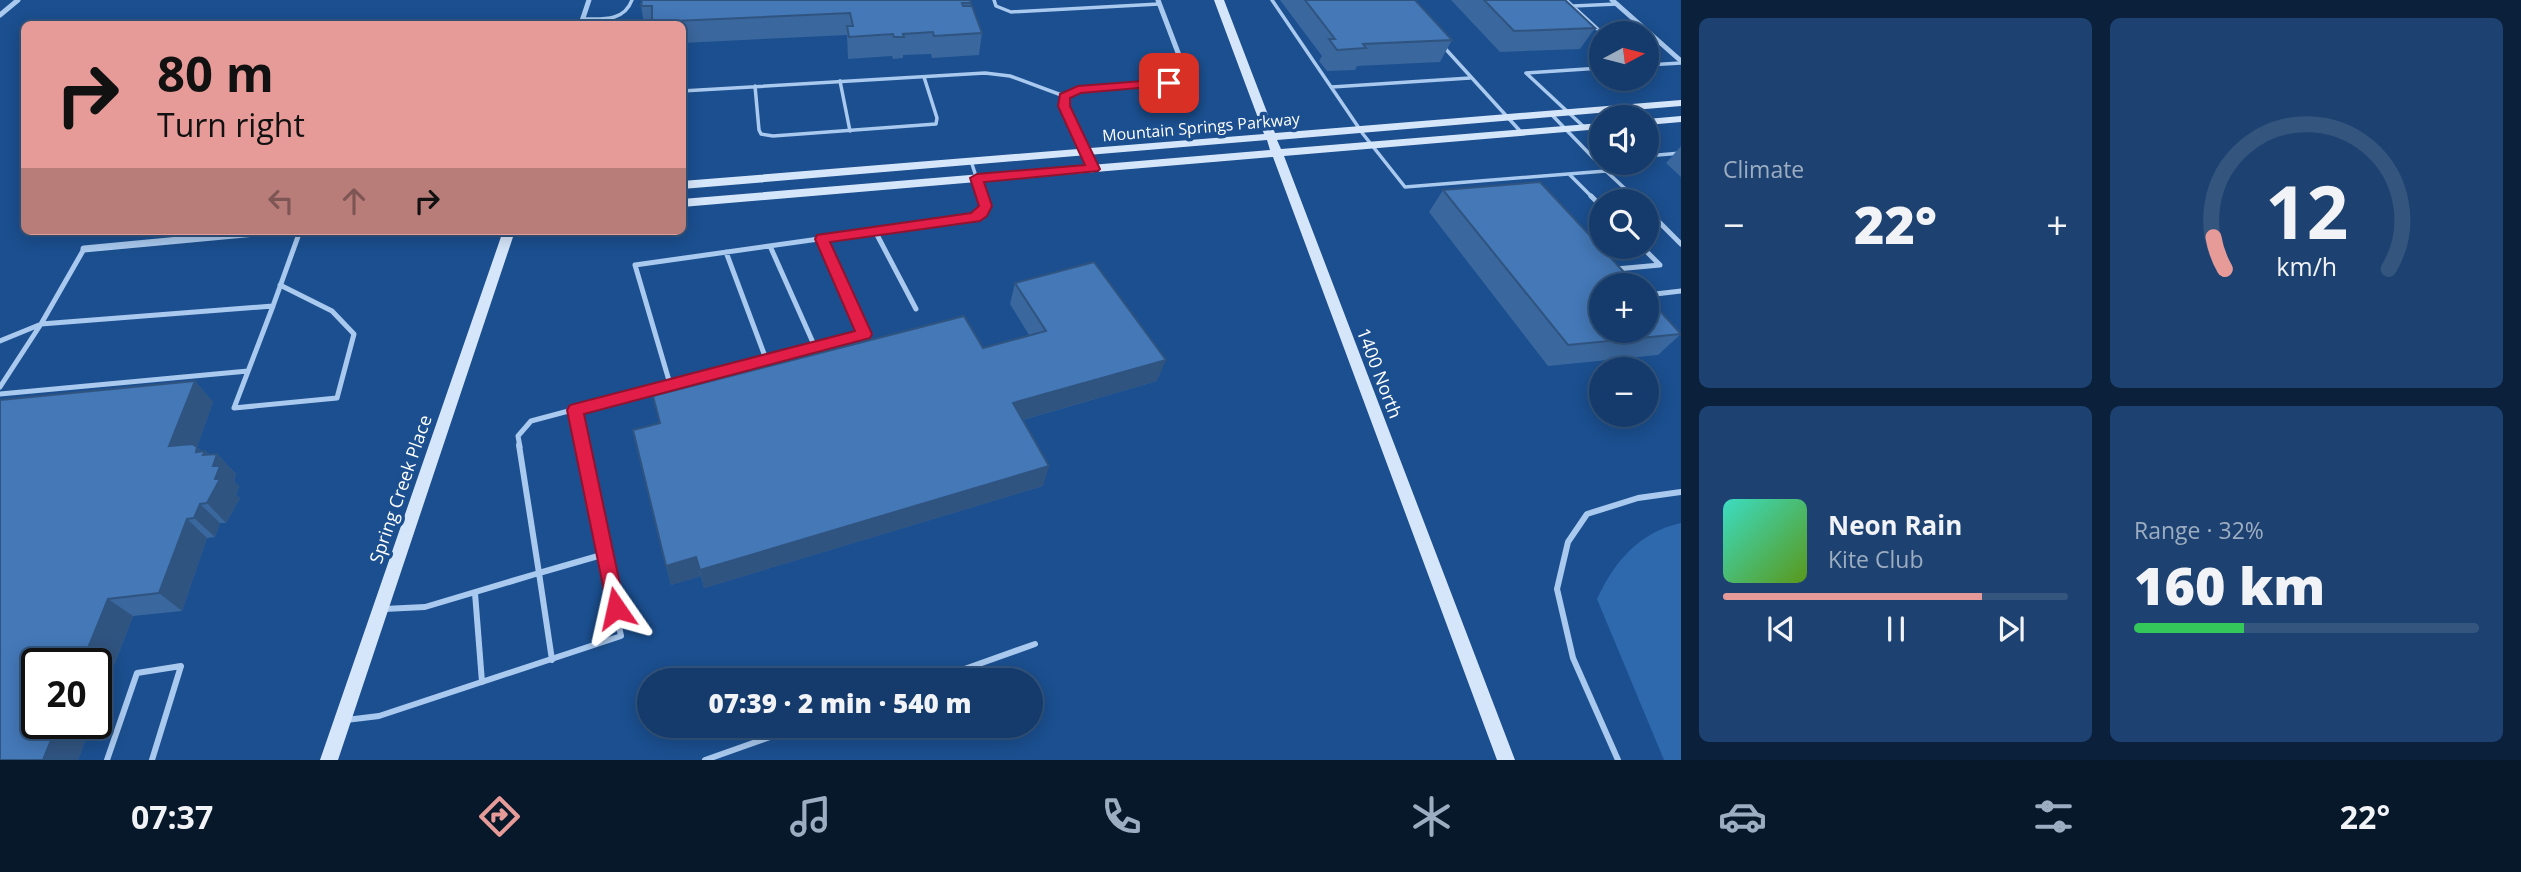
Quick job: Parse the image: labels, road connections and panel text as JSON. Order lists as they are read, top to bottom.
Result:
{
  "streets": {
    "street": ["Mountain Springs Parkway", "1400 North", "Spring Creek Place"]
  },
  "crossings": [
    ["Mountain Springs Parkway", "1400 North"]
  ],
  "north": "right",
  "page": {
    "tile": [
      "Climate",
      ["Range · 32%", "160 km"]
    ],
    "map_buttons": ["+", "−"],
    "turn": ["80 m", "Turn right"],
    "heat": ["−", "22°", "+"],
    "song": ["Neon Rain", "Kite Club"],
    "limit": "20",
    "trip": "07:39 · 2 min · 540 m",
    "tabs": ["07:37", "22°"],
    "gauge": ["12", "km/h"]
  }
}
